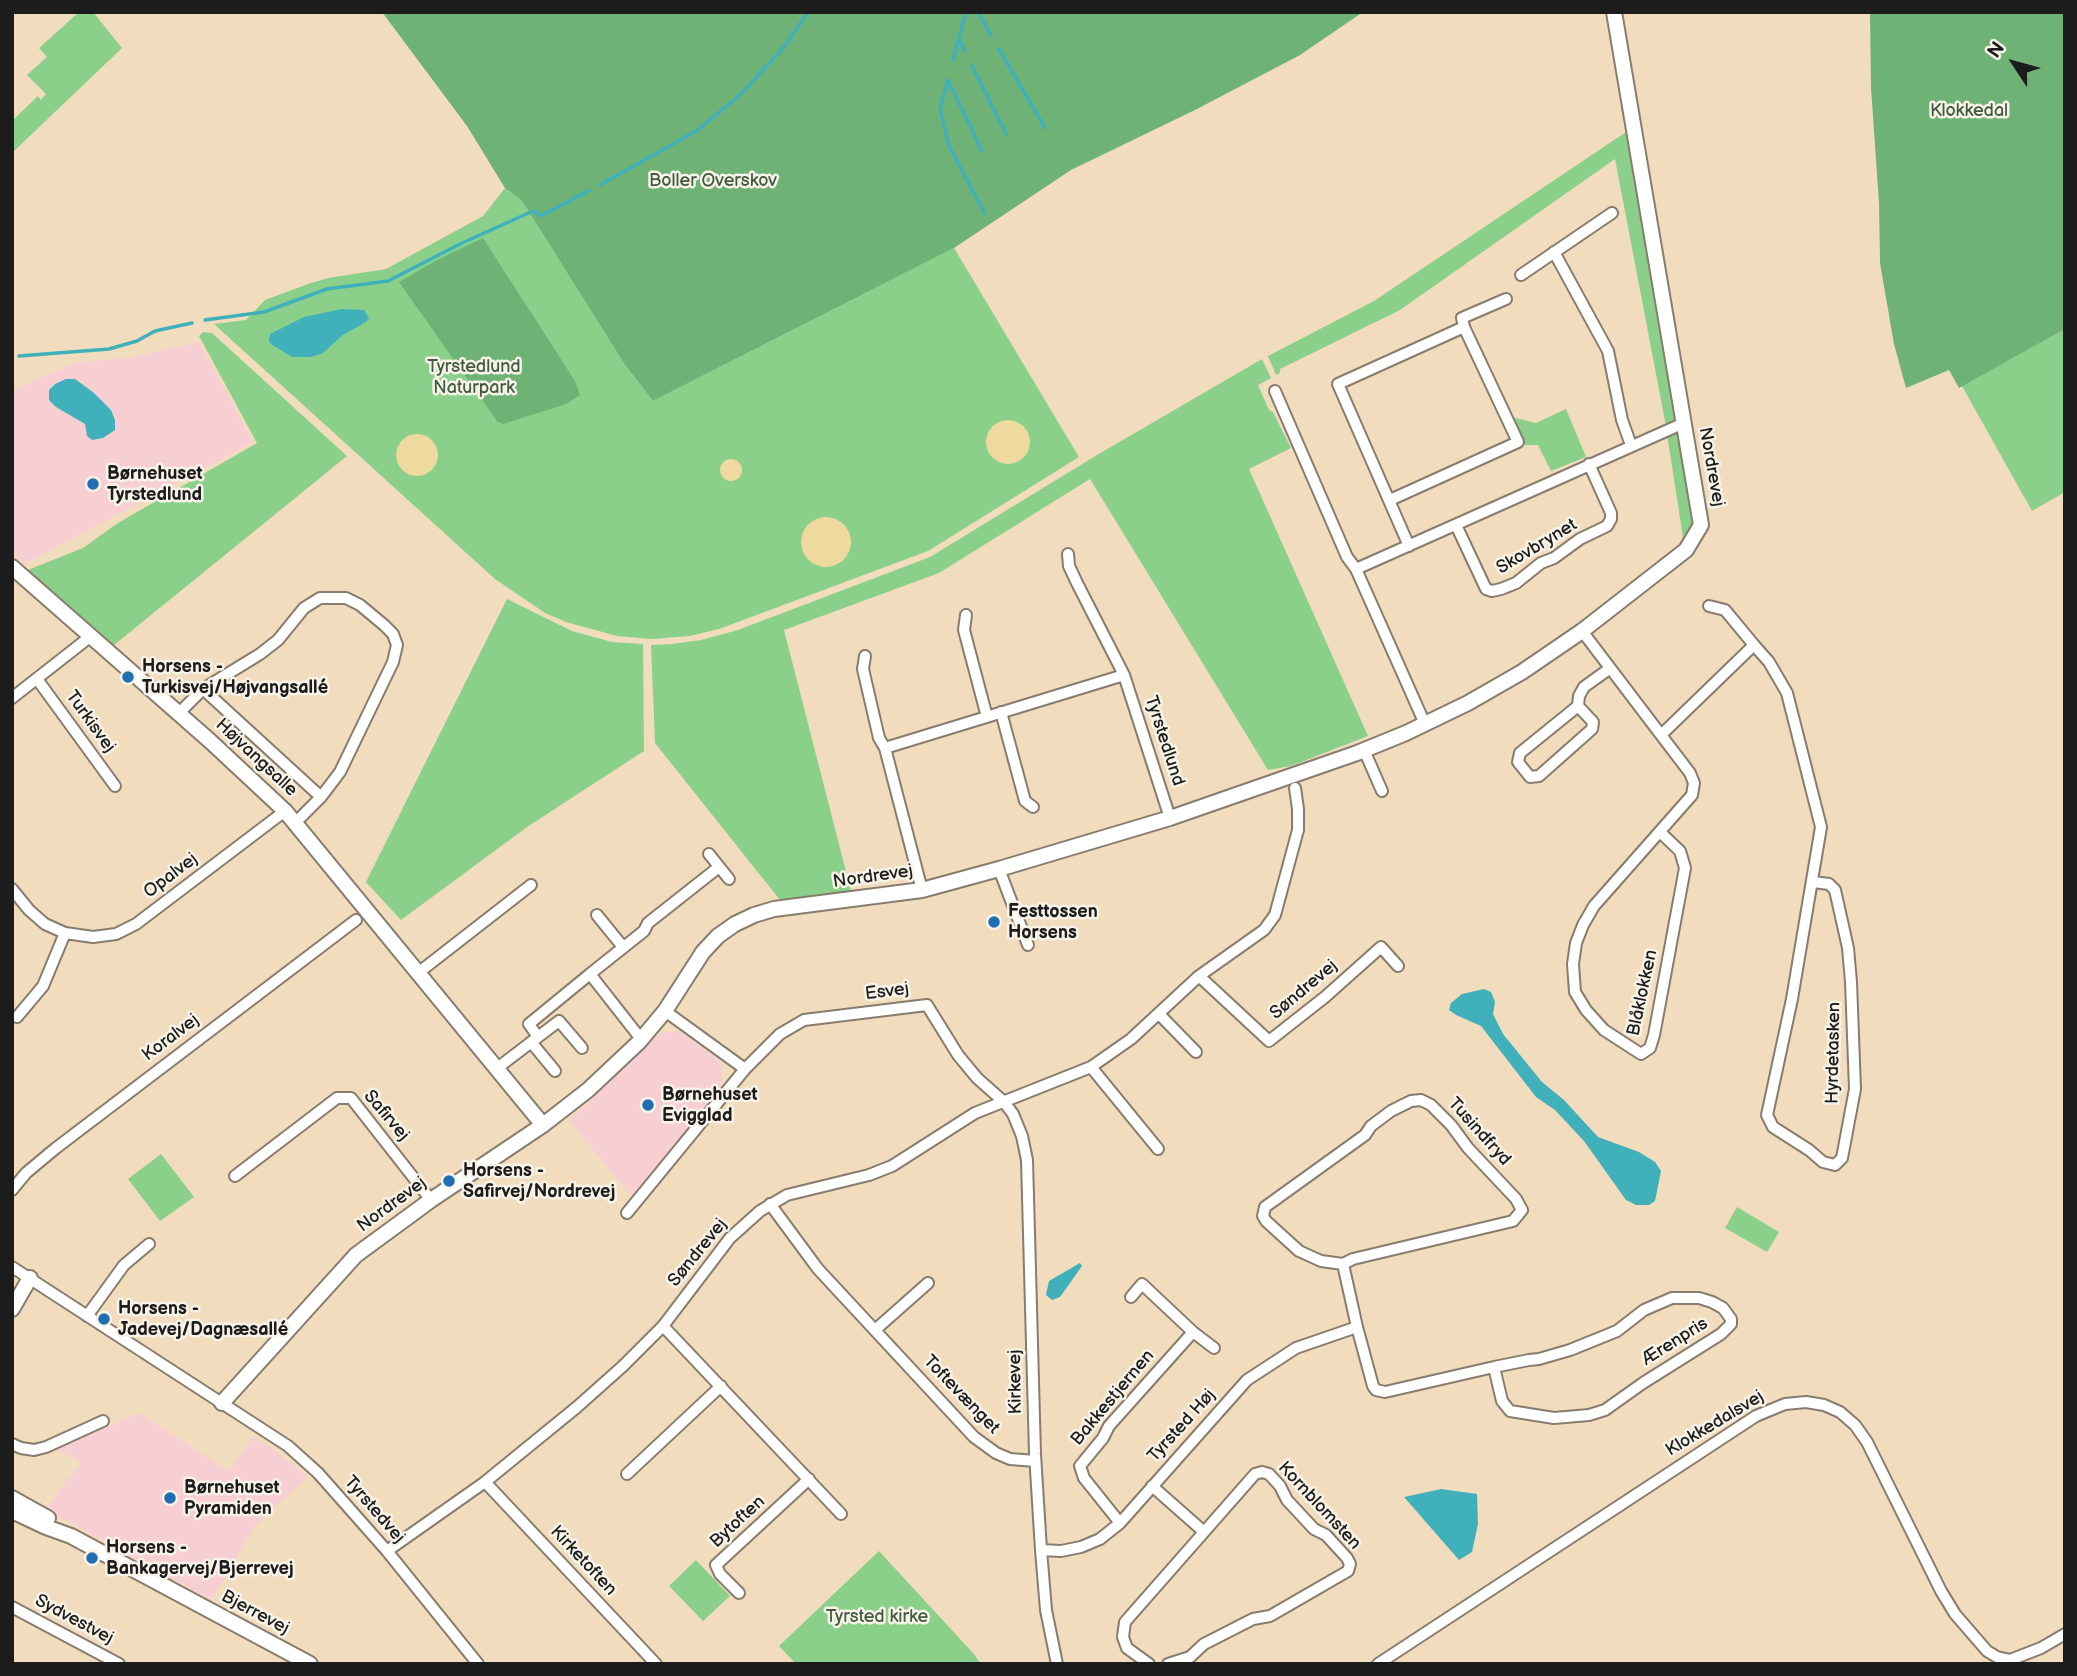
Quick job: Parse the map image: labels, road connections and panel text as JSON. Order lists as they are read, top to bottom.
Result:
{
  "streets": {
    "street": [
      "Nordrevej",
      "Skovbrynet",
      "Turkisvej",
      "Tyrstedlund",
      "Højvangsalle",
      "Opalvej",
      "Søndrevej",
      "Esvej",
      "Blåklokken",
      "Koralvej",
      "Hyrdetasken",
      "Safirvej",
      "Tusindfryd",
      "Ærenpris",
      "Kirkevej",
      "Toftevænget",
      "Bakkestjernen",
      "Klokkedalsvej",
      "Tyrsted Høj",
      "Kornblomsten",
      "Tyrstedvej",
      "Bytoften",
      "Kirketoften",
      "Bjerrevej",
      "Sydvestvej"
    ]
  },
  "crossings": [
    ["Nordrevej", "Tyrstedlund"],
    ["Nordrevej", "Højvangsalle"],
    ["Nordrevej", "Safirvej"],
    ["Nordrevej", "Tyrstedvej"],
    ["Højvangsalle", "Opalvej"],
    ["Søndrevej", "Esvej"],
    ["Søndrevej", "Kirkevej"],
    ["Søndrevej", "Toftevænget"],
    ["Søndrevej", "Tyrstedvej"],
    ["Søndrevej", "Kirketoften"],
    ["Esvej", "Kirkevej"],
    ["Ærenpris", "Tyrsted Høj"],
    ["Kirkevej", "Toftevænget"],
    ["Kirkevej", "Tyrsted Høj"],
    ["Bakkestjernen", "Tyrsted Høj"]
  ],
  "parks": [
    "Klokkedal",
    "Boller Overskov",
    "Tyrstedlund Naturpark",
    "Tyrsted kirke"
  ],
  "places": [
    "Børnehuset Tyrstedlund",
    "Horsens - Turkisvej/Højvangsallé",
    "Festtossen Horsens",
    "Børnehuset Evigglad",
    "Horsens - Safirvej/Nordrevej",
    "Horsens - Jadevej/Dagnæsallé",
    "Børnehuset Pyramiden",
    "Horsens - Bankagervej/Bjerrevej"
  ],
  "north": "top left"
}
